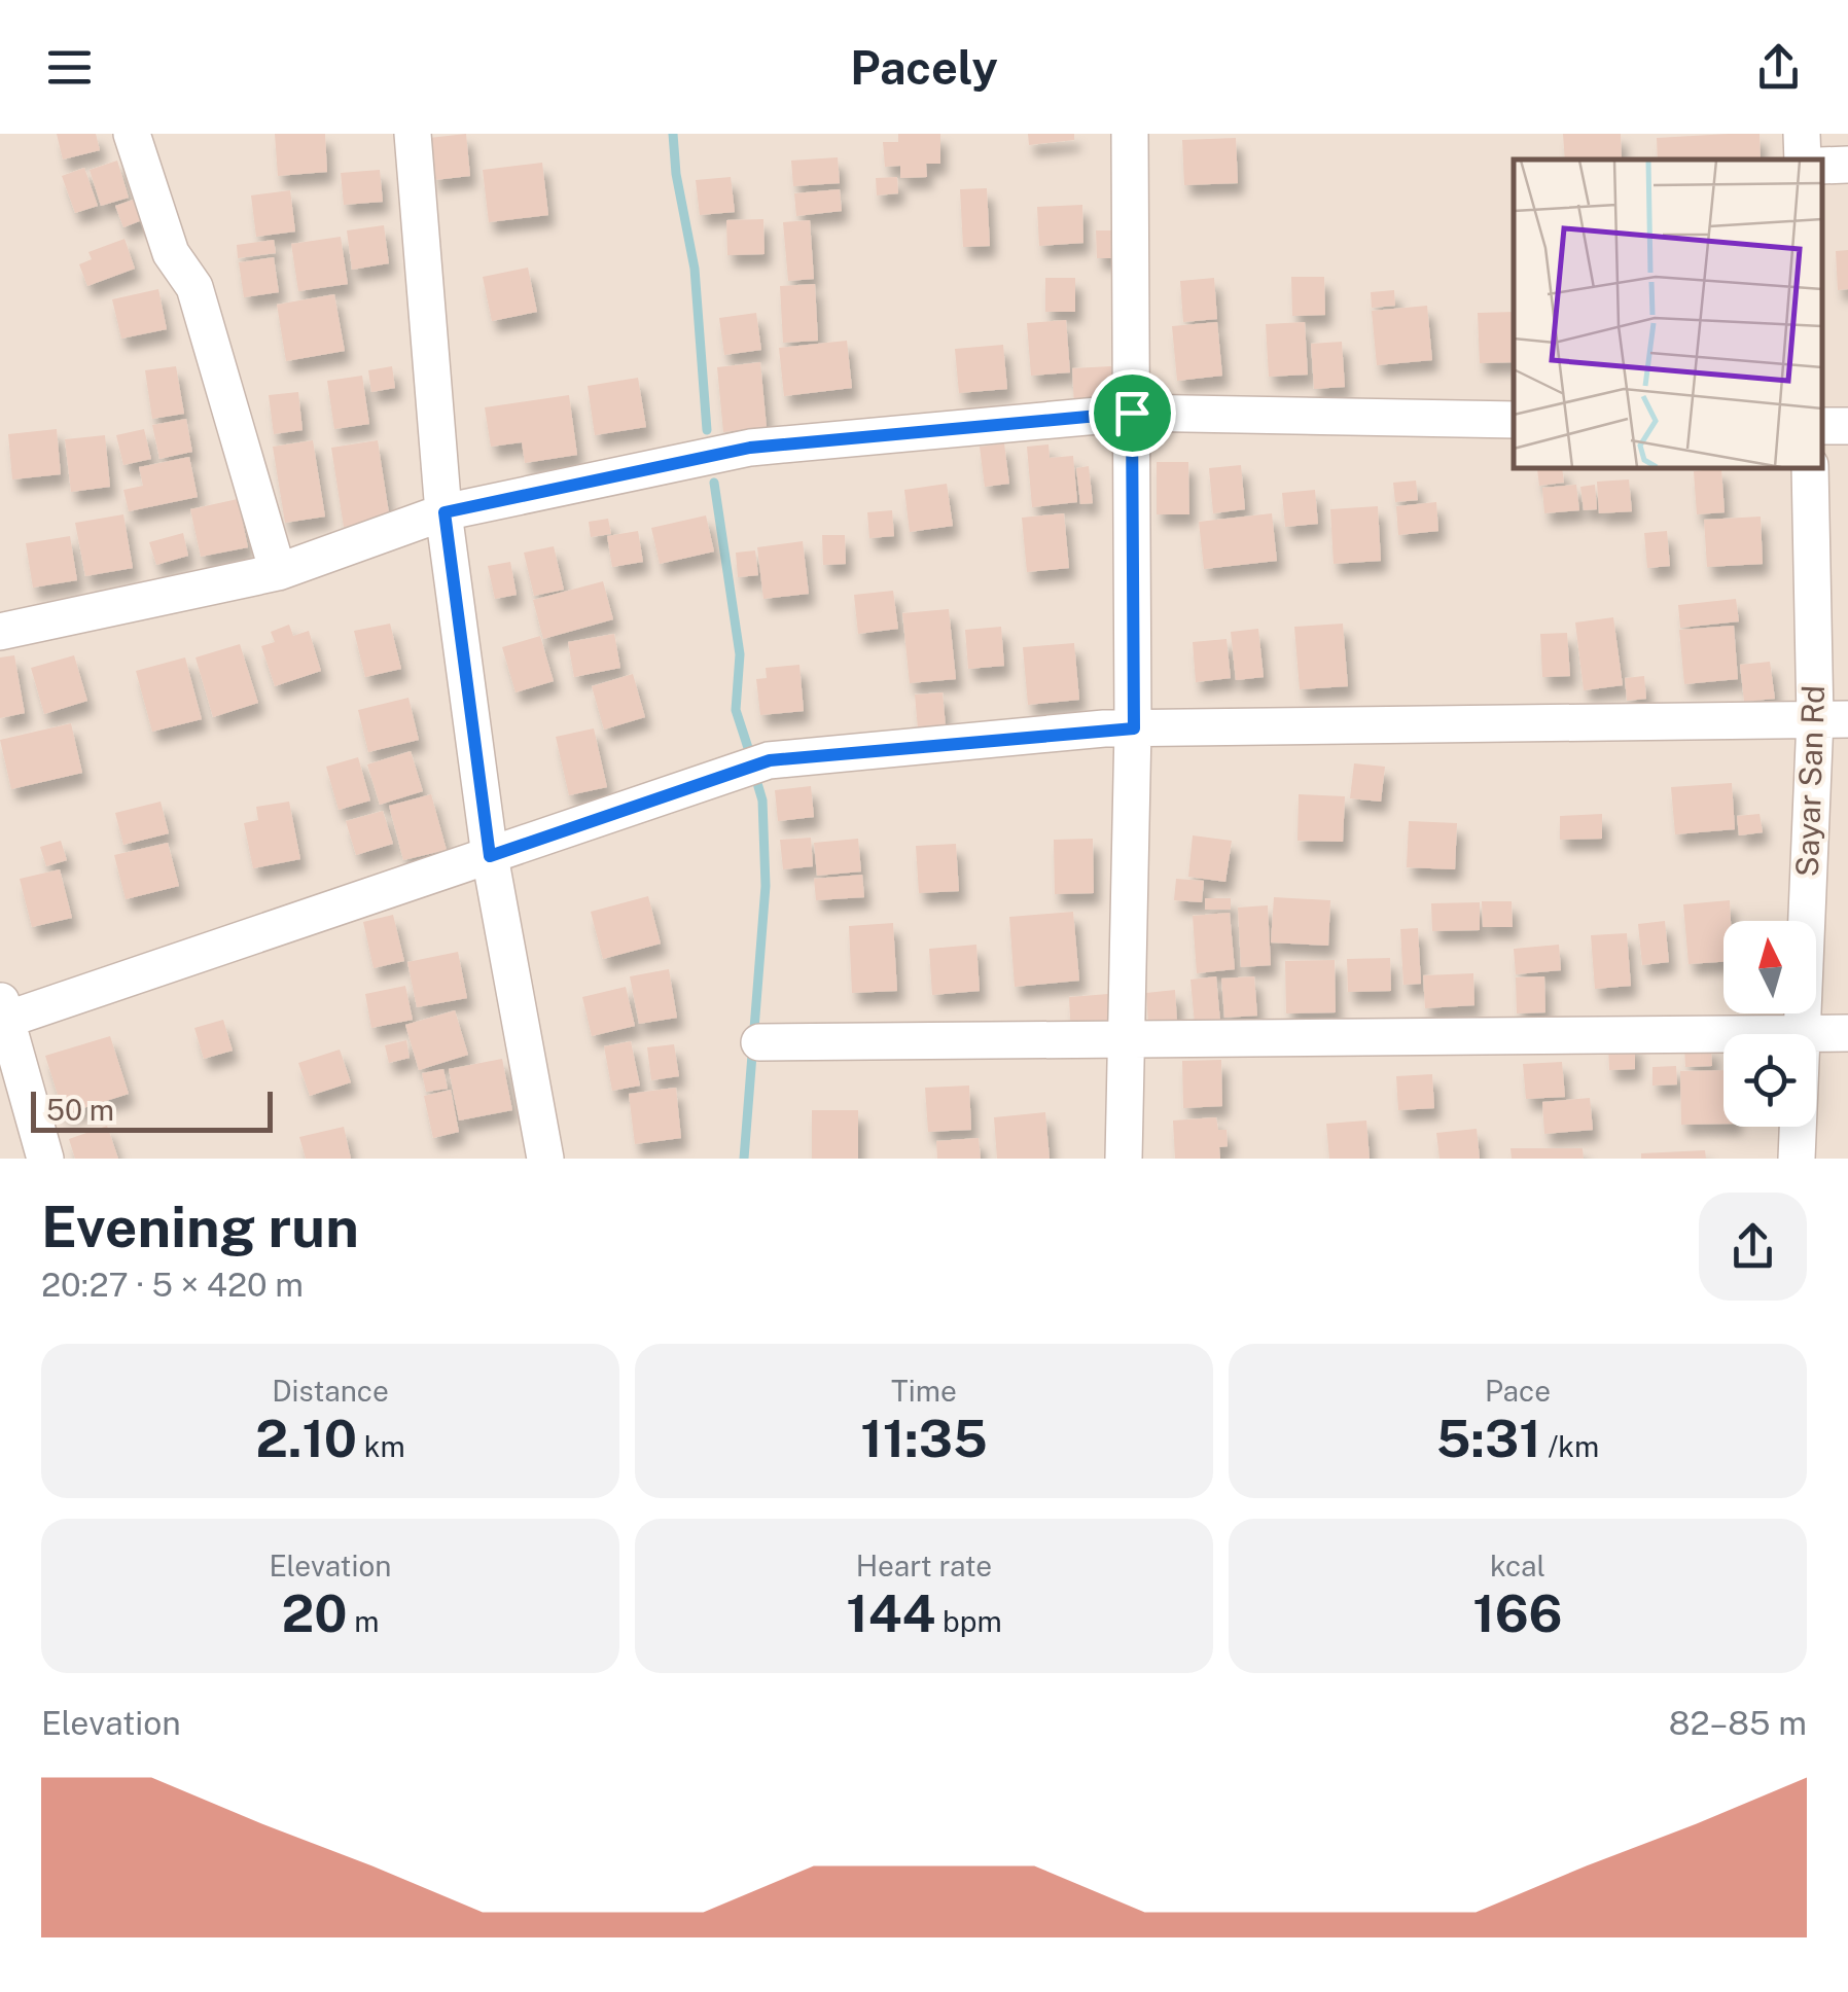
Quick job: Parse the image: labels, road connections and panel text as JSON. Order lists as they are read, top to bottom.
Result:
{
  "streets": {
    "street": ["Sayar San Rd"]
  },
  "scale_bar": "50 m",
  "north": "top",
  "page": {
    "header": "Pacely",
    "scale": "50 m",
    "heading": ["Evening run", "20:27 · 5 × 420 m"],
    "stats": [
      ["Distance", "2.10 km"],
      ["Time", "11:35"],
      ["Pace", "5:31 /km"],
      ["Elevation", "20 m"],
      ["Heart rate", "144 bpm"],
      ["kcal", "166"]
    ],
    "chart": ["Elevation", "82–85 m"]
  }
}
